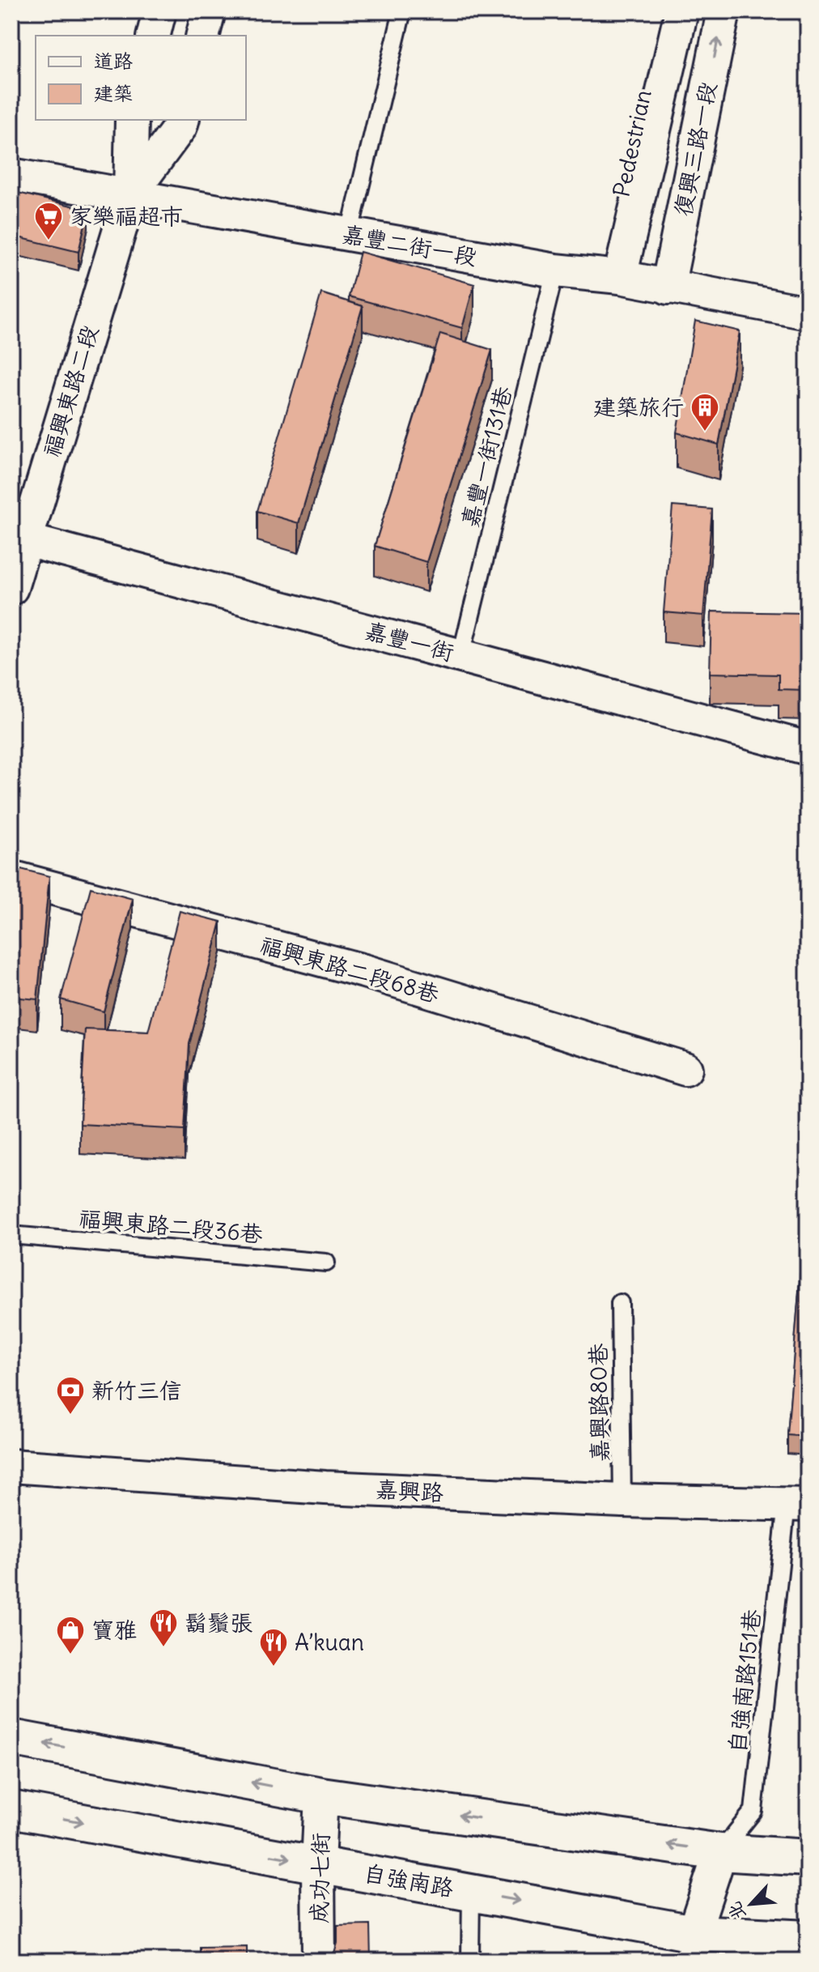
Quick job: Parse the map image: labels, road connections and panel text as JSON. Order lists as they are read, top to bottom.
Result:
{
  "streets": {
    "main road": ["自強南路"],
    "street": [
      "Pedestrian",
      "復興三路一段",
      "嘉豐二街一段",
      "福興東路二段",
      "嘉豐一街",
      "福興東路二段68巷",
      "嘉興路",
      "成功七街"
    ],
    "lane": [
      "嘉豐一街131巷",
      "福興東路二段36巷",
      "嘉興路80巷",
      "自強南路151巷"
    ]
  },
  "crossings": [
    ["Pedestrian", "復興三路一段"],
    ["Pedestrian", "嘉豐二街一段"],
    ["復興三路一段", "嘉豐二街一段"],
    ["嘉豐二街一段", "福興東路二段"],
    ["嘉豐二街一段", "嘉豐一街131巷"],
    ["福興東路二段", "嘉豐一街"],
    ["嘉豐一街131巷", "嘉豐一街"],
    ["嘉興路80巷", "嘉興路"],
    ["嘉興路", "自強南路151巷"],
    ["成功七街", "自強南路"]
  ],
  "places": {
    "supermarket": ["家樂福超市"],
    "building": ["建築旅行"],
    "bank": ["新竹三信"],
    "restaurant": ["鬍鬚張", "A’kuan"],
    "shop": ["寶雅"]
  },
  "legend": ["道路", "建築"],
  "north": "bottom left"
}
